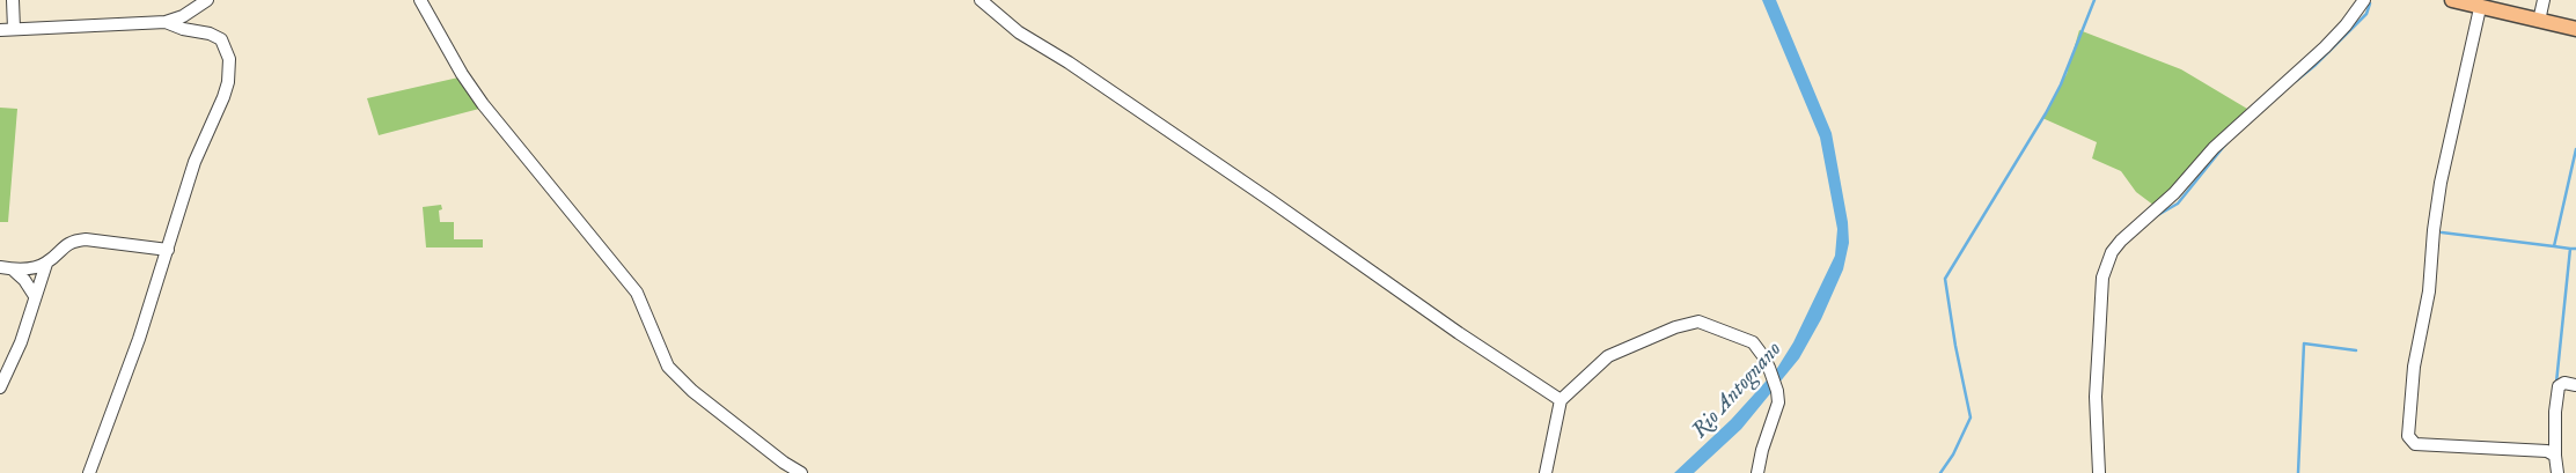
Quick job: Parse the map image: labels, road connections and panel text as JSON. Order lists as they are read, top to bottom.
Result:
{
  "water": ["Rio Antognano"]
}
